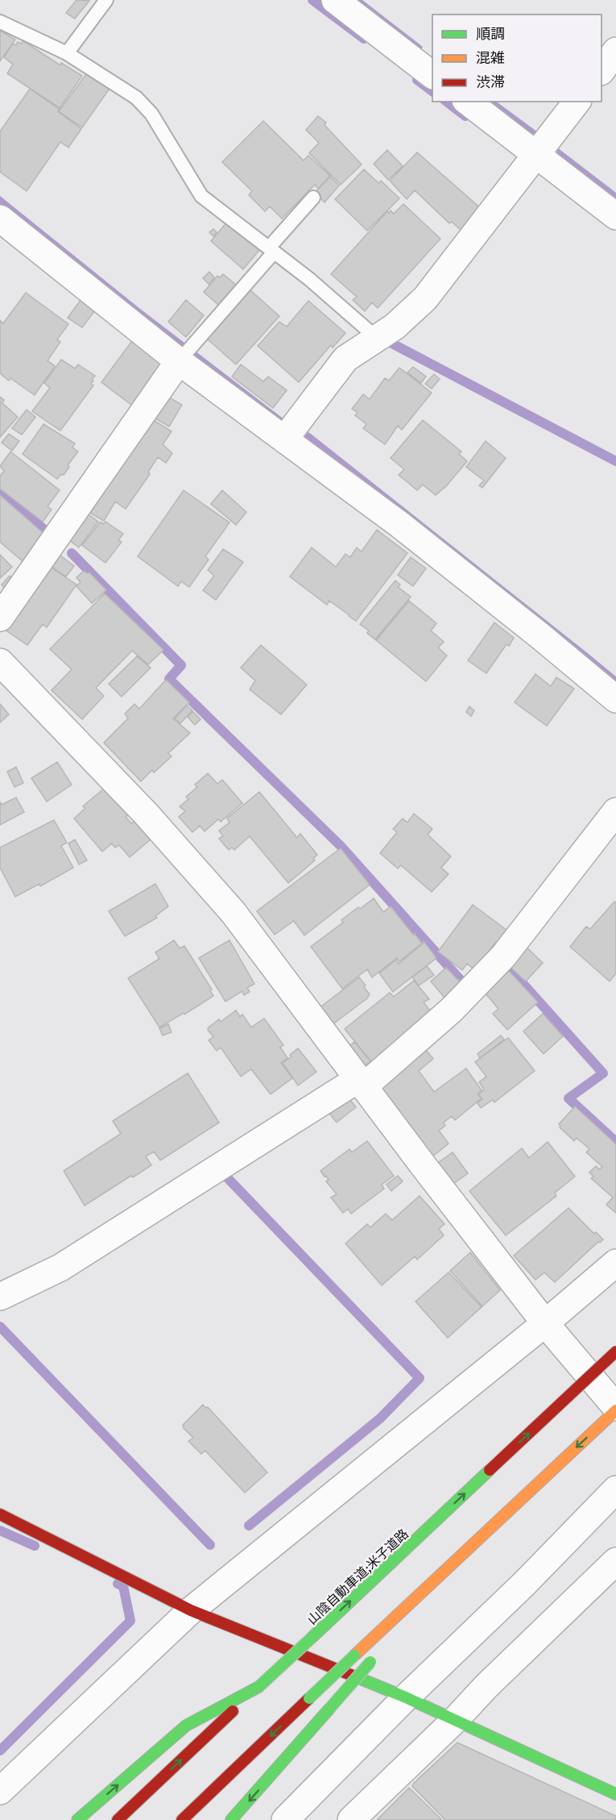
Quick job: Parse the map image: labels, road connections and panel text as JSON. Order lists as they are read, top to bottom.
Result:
{
  "streets": {
    "main road": ["山陰自動車道;米子道路"]
  },
  "legend": ["順調", "混雑", "渋滞"]
}
